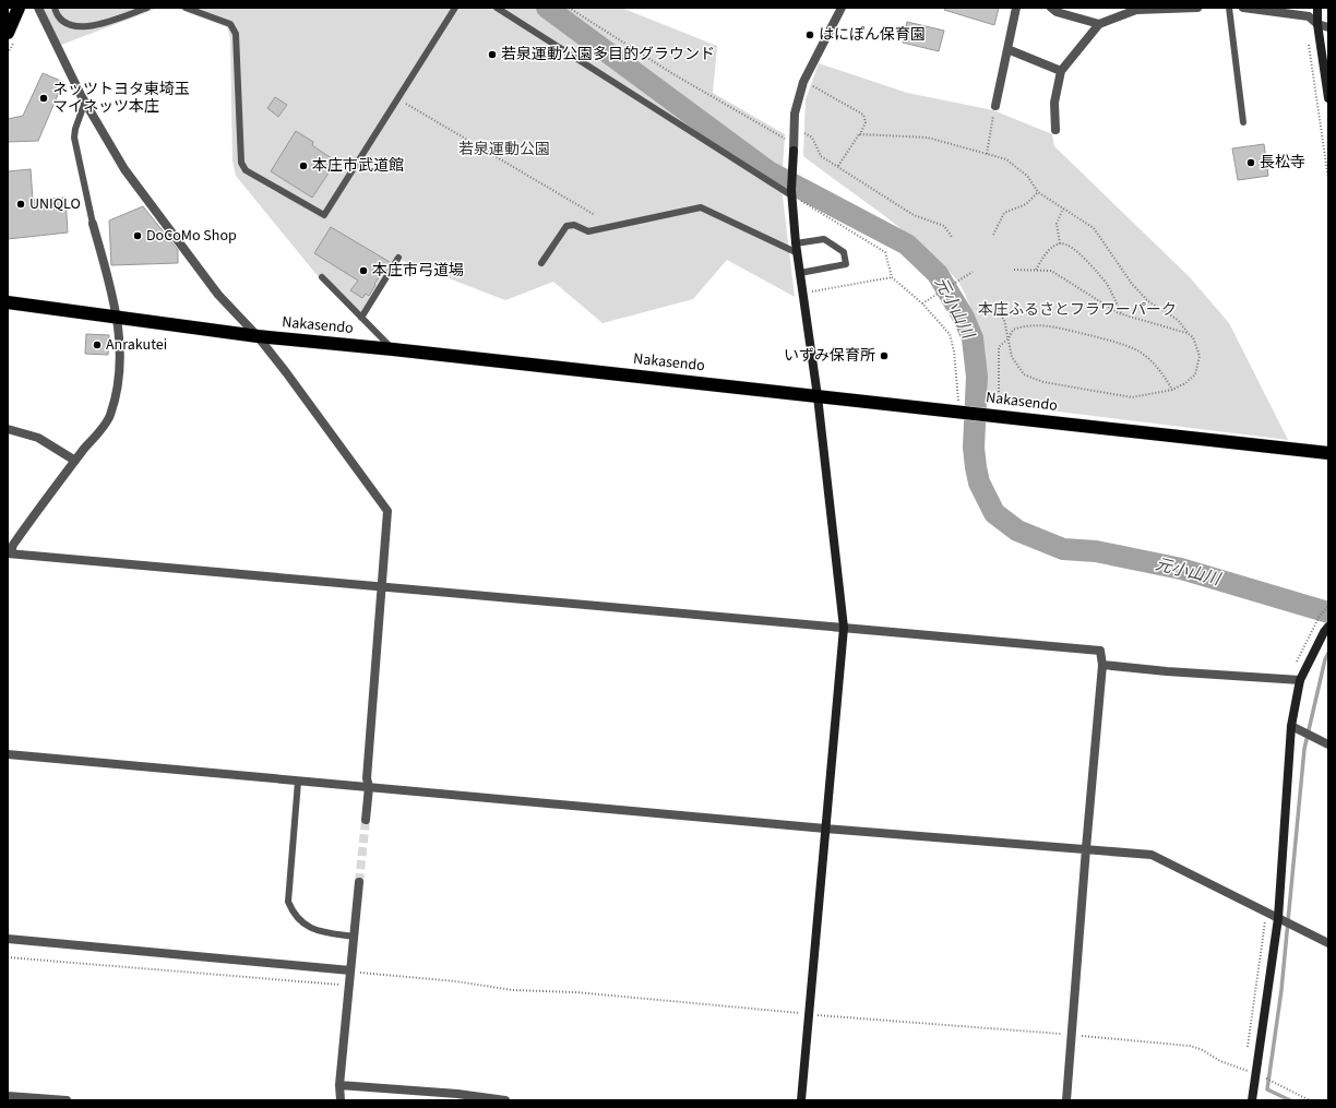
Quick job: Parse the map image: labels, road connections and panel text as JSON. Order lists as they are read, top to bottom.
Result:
{
  "streets": {
    "highway": ["Nakasendo"]
  },
  "water": ["元小山川"],
  "parks": ["若泉運動公園", "本庄ふるさとフラワーパーク"],
  "places": [
    "はにぽん保育園",
    "若泉運動公園多目的グラウンド",
    "ネッツトヨタ東埼玉 マイネッツ本庄",
    "長松寺",
    "本庄市武道館",
    "UNIQLO",
    "DoCoMo Shop",
    "本庄市弓道場",
    "Anrakutei",
    "いずみ保育所"
  ]
}
